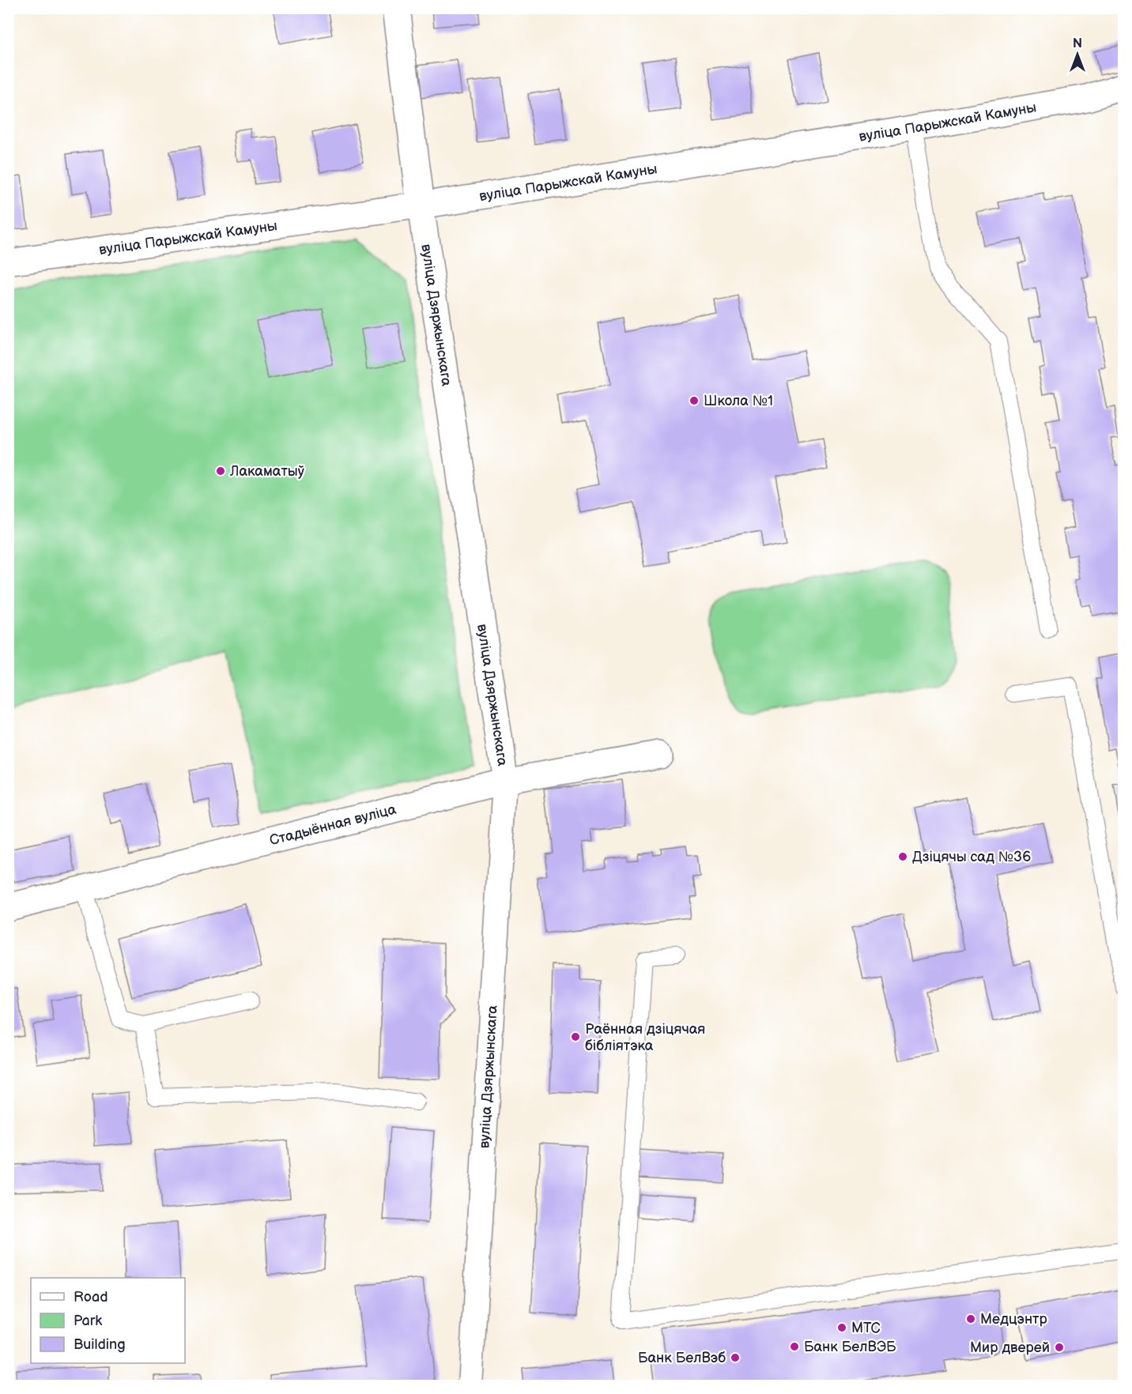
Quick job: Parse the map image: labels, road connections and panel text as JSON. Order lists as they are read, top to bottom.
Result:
{
  "streets": {
    "street": ["вуліца Парыжскай Камуны", "вуліца Дзяржынскага", "Стадыённая вуліца"]
  },
  "crossings": [
    ["вуліца Парыжскай Камуны", "вуліца Дзяржынскага"],
    ["вуліца Дзяржынскага", "Стадыённая вуліца"]
  ],
  "places": [
    "Школа №1",
    "Лакаматыў",
    "Дзіцячы сад №36",
    "Раённая дзіцячая бібліятэка",
    "Медцэнтр",
    "МТС",
    "Банк БелВЭБ",
    "Мир дверей",
    "Банк БелВэб"
  ],
  "legend": ["Road", "Park", "Building"],
  "north": "top"
}
